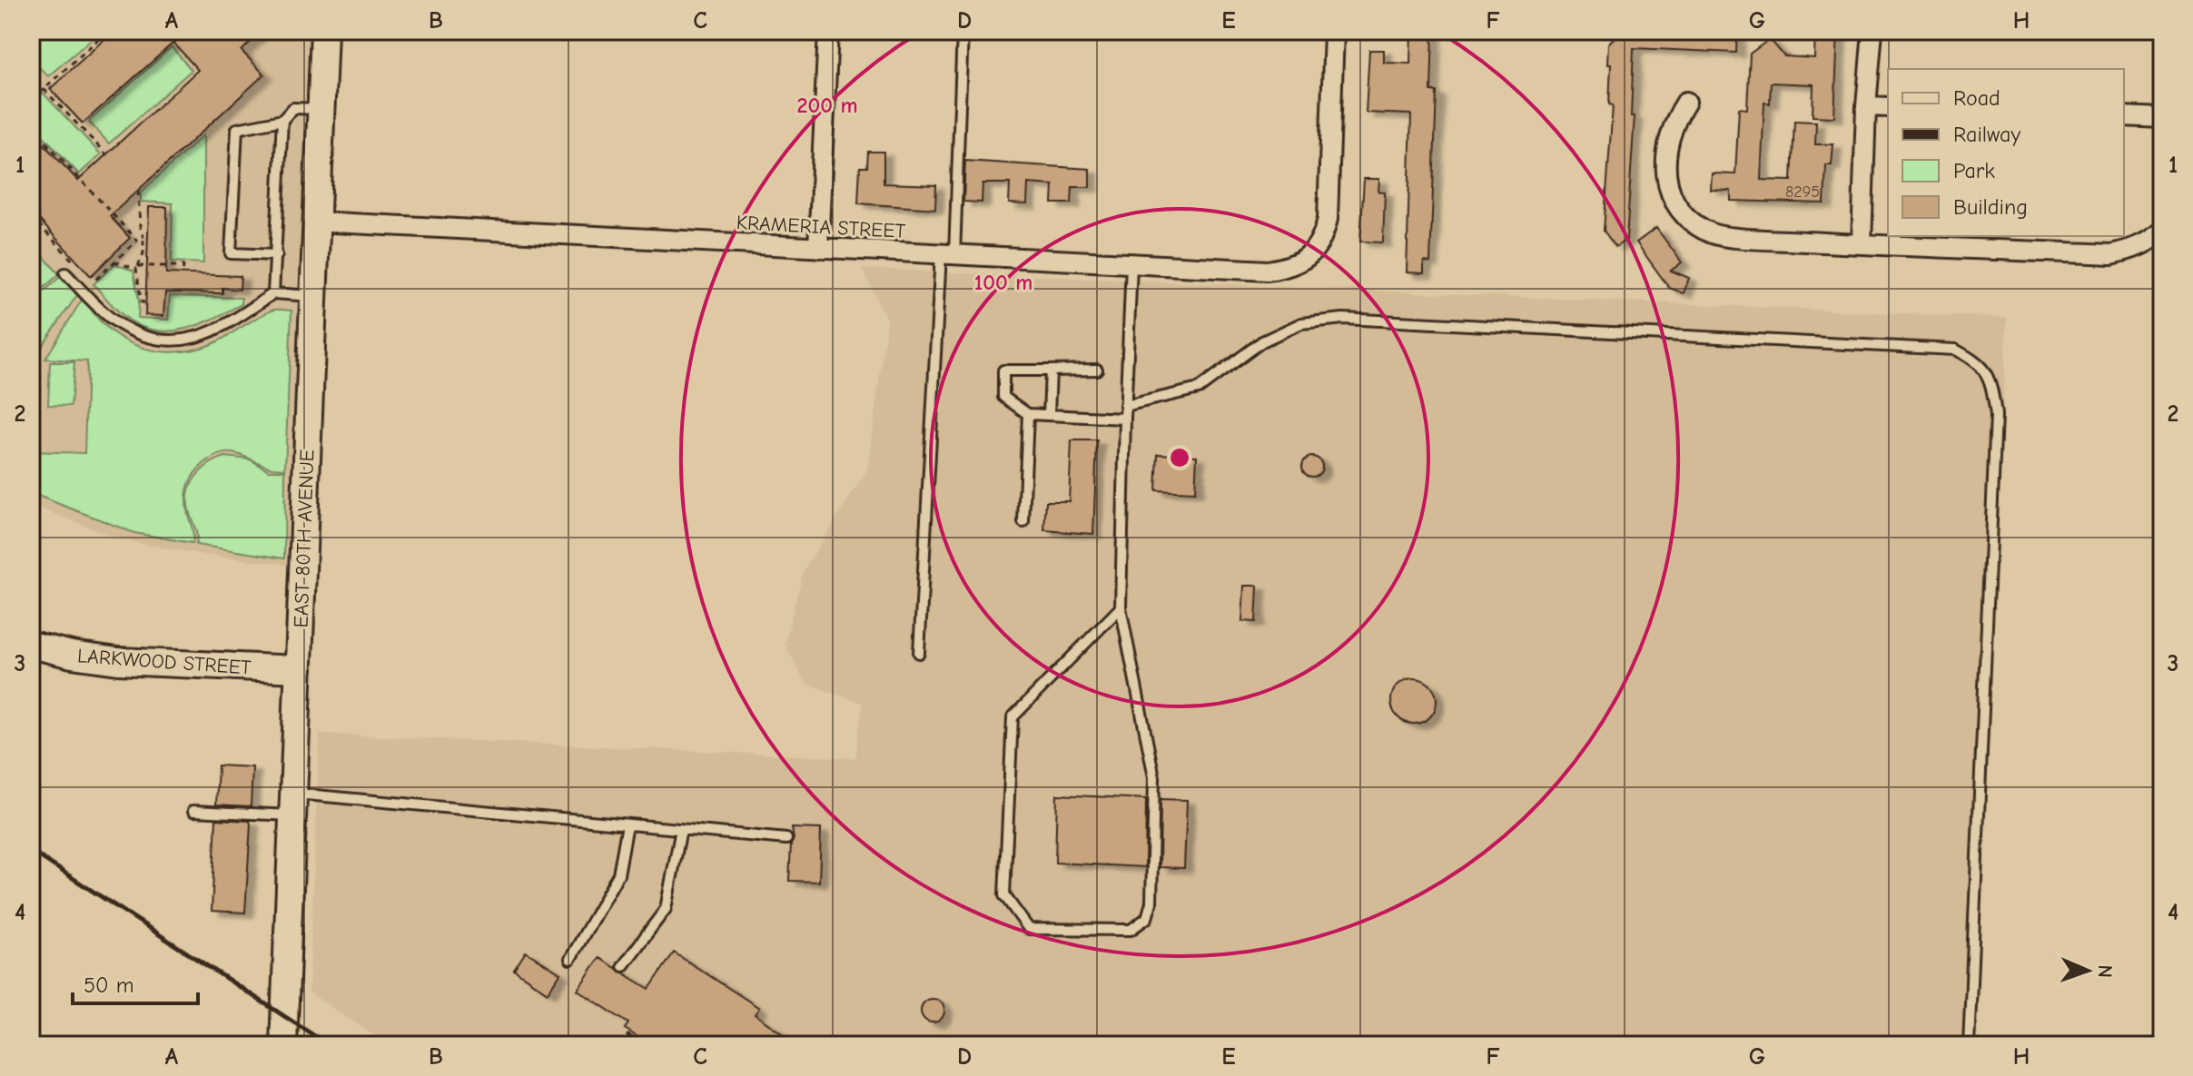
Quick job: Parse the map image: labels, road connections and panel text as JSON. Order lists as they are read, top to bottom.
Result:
{
  "streets": {
    "street": ["KRAMERIA STREET", "EAST 80TH AVENUE", "LARKWOOD STREET"]
  },
  "crossings": [
    ["KRAMERIA STREET", "EAST 80TH AVENUE"],
    ["EAST 80TH AVENUE", "LARKWOOD STREET"]
  ],
  "house_numbers": ["8295"],
  "legend": [
    "Road",
    "Railway",
    "Park",
    "Building"
  ],
  "scale_bar": "50 m",
  "north": "right",
  "grid": {
    "columns": [
      "A",
      "B",
      "C",
      "D",
      "E",
      "F",
      "G",
      "H"
    ],
    "rows": [
      "1",
      "2",
      "3",
      "4"
    ]
  },
  "rings": ["200 m", "100 m"]
}
